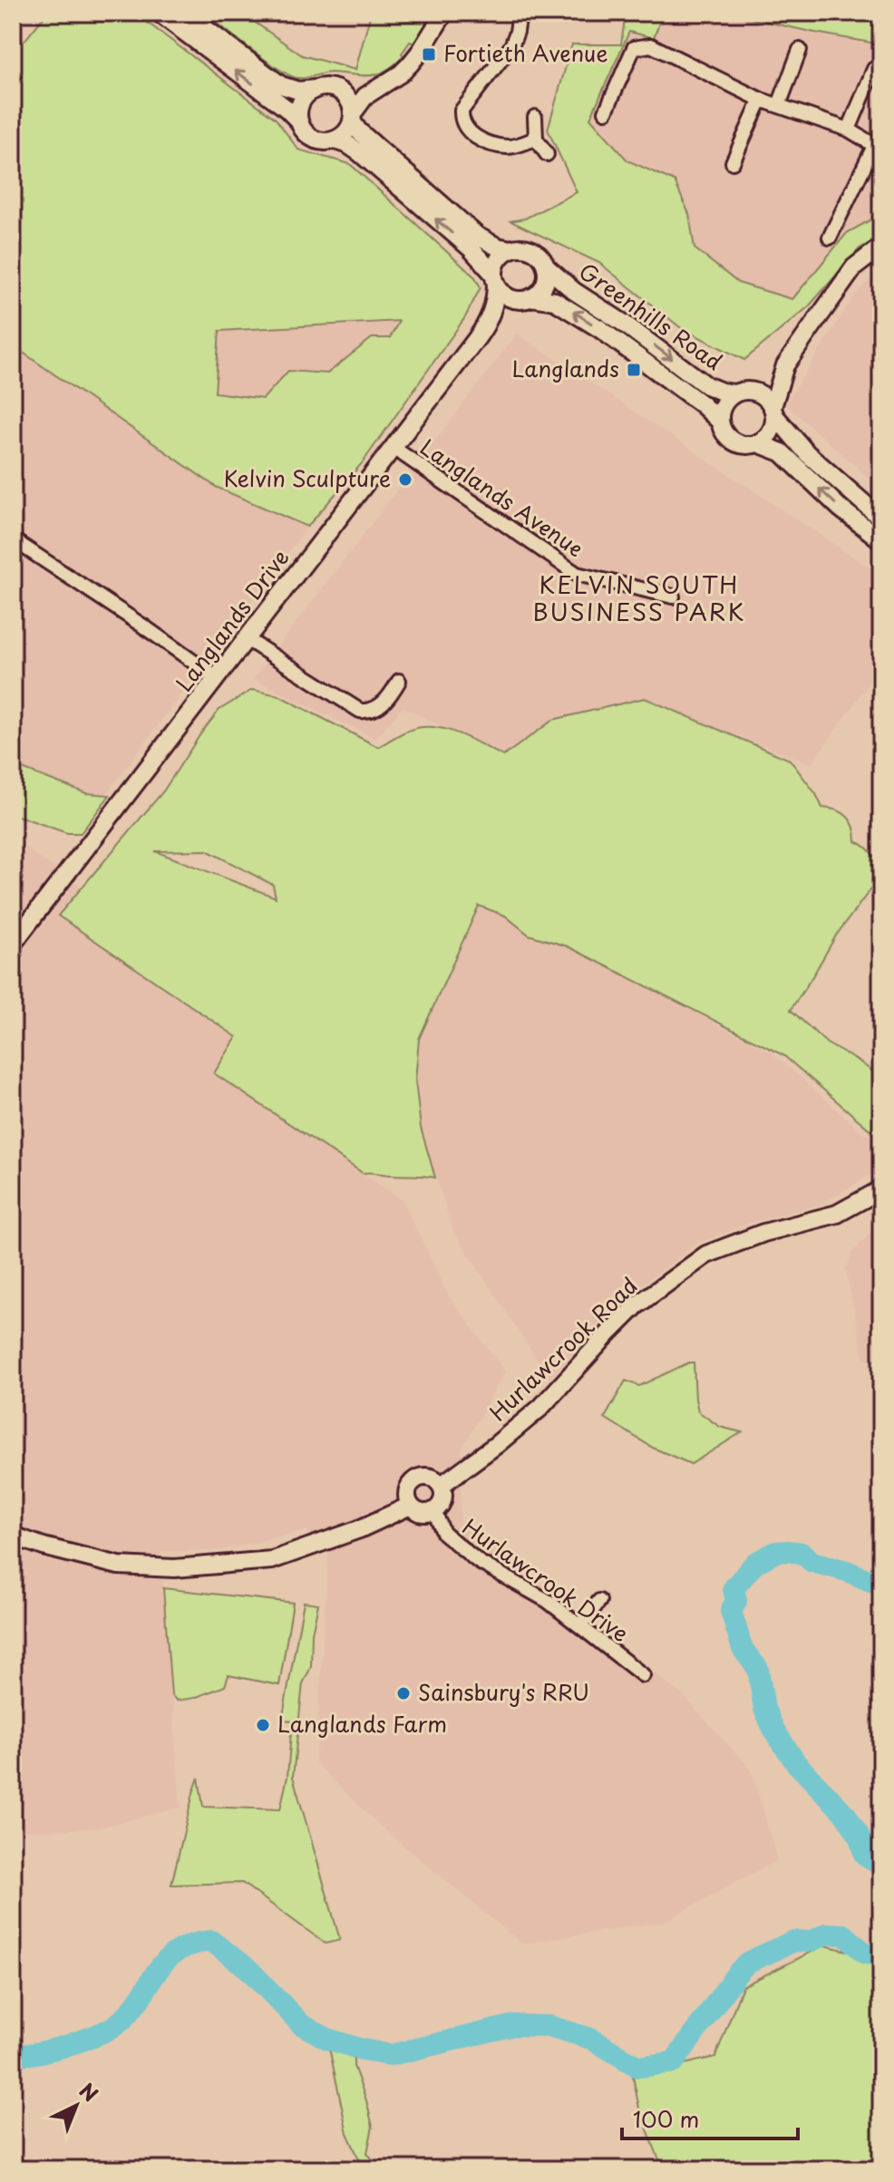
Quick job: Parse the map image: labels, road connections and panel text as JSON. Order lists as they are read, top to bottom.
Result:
{
  "streets": {
    "street": [
      "Greenhills Road",
      "Langlands Avenue",
      "Langlands Drive",
      "Hurlawcrook Road",
      "Hurlawcrook Drive"
    ]
  },
  "crossings": [
    ["Greenhills Road", "Langlands Drive"],
    ["Langlands Avenue", "Langlands Drive"],
    ["Hurlawcrook Road", "Hurlawcrook Drive"]
  ],
  "districts": ["KELVIN SOUTH BUSINESS PARK"],
  "places": {
    "transit": ["Fortieth Avenue", "Langlands"],
    "other": ["Kelvin Sculpture", "Sainsbury's RRU", "Langlands Farm"]
  },
  "scale_bar": "100 m",
  "north": "top right"
}
